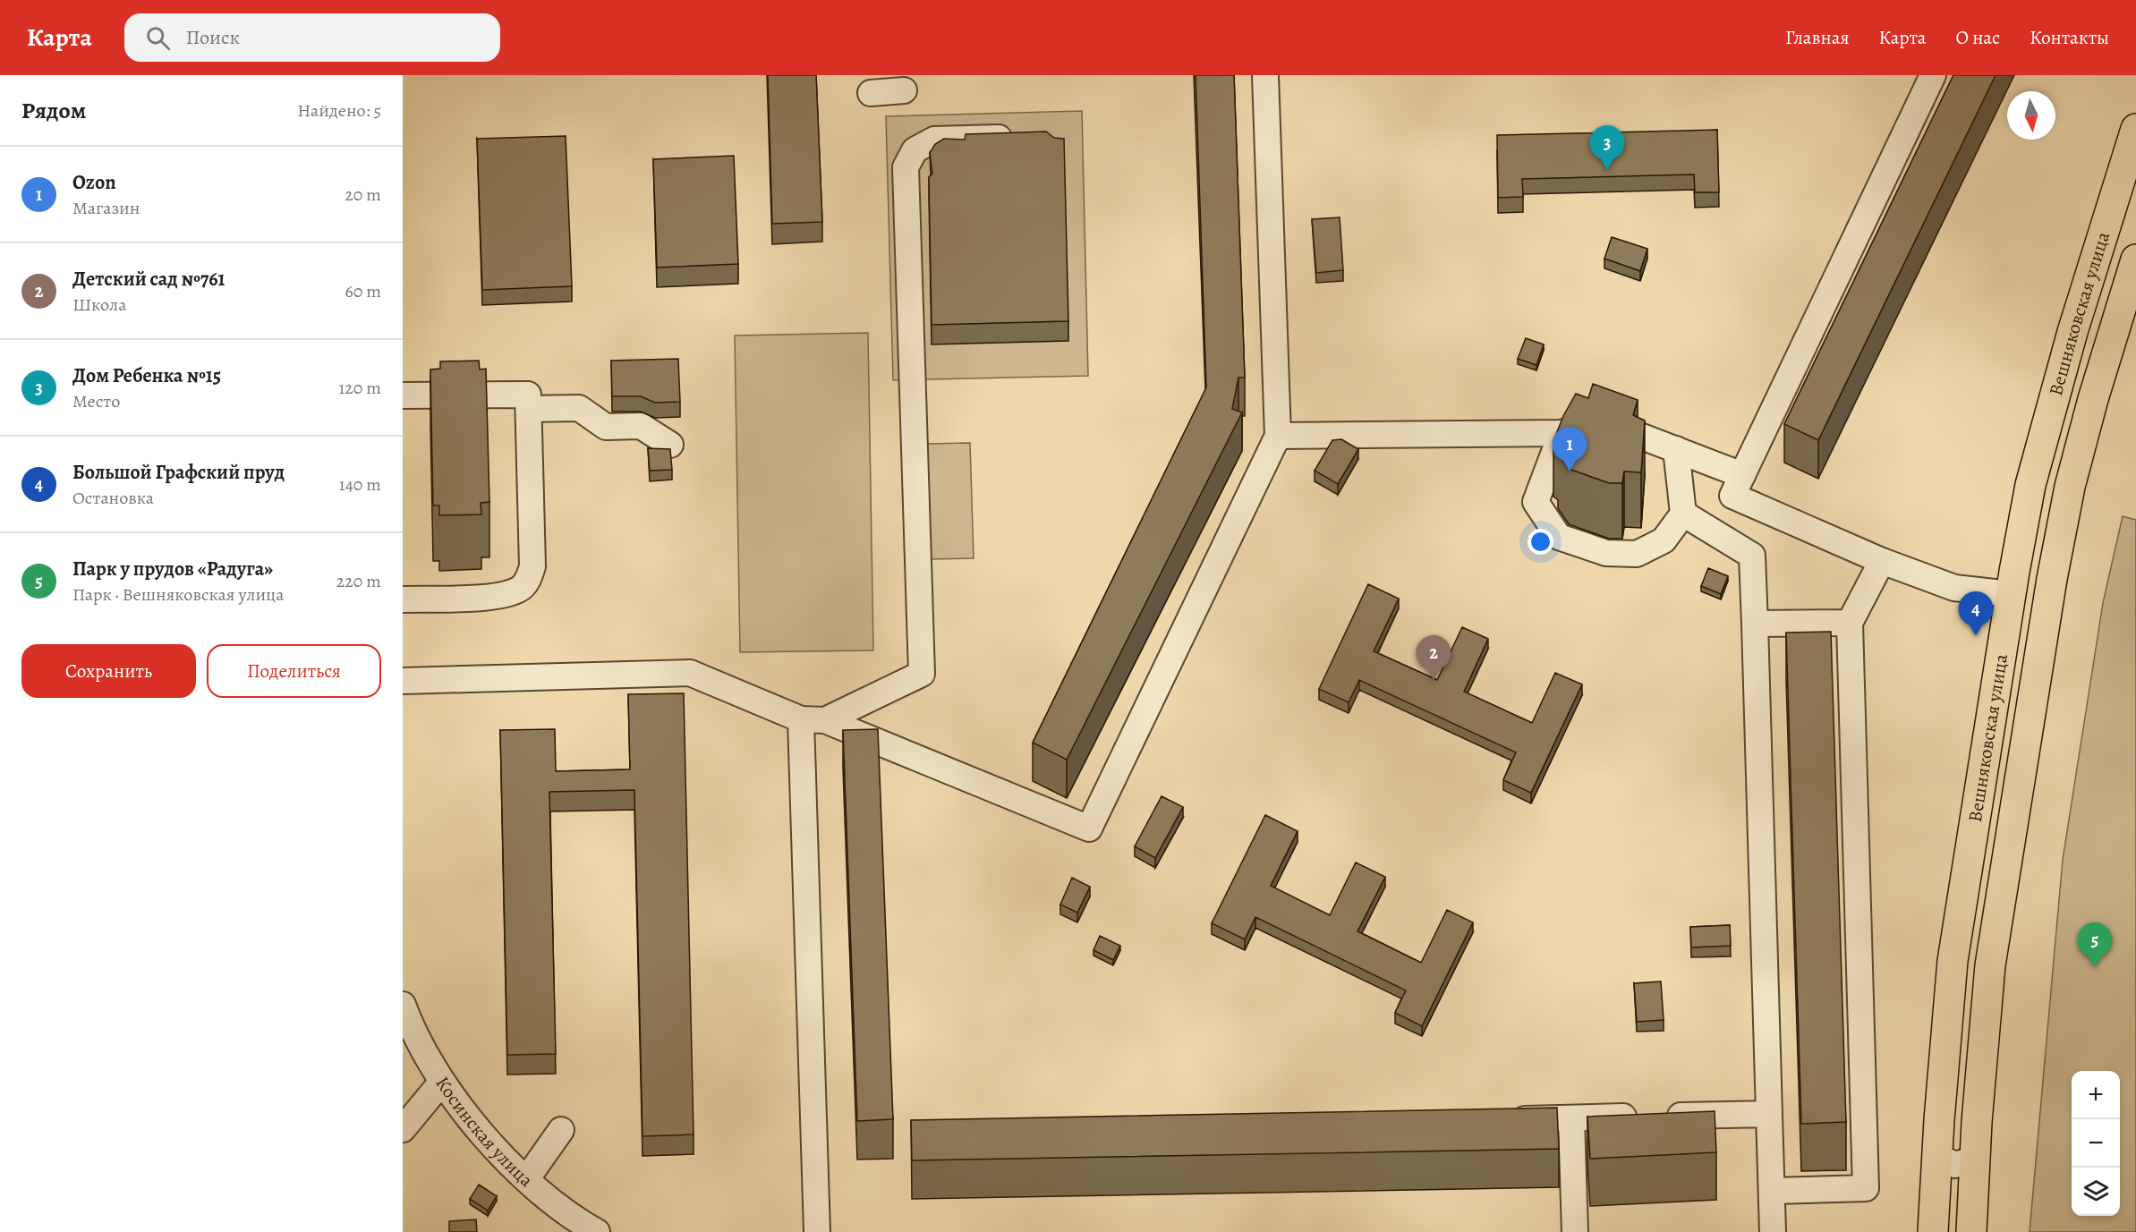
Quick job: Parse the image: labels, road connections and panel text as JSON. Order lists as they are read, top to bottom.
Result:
{
  "streets": {
    "main road": ["Вешняковская улица"],
    "street": ["Косинская улица"]
  },
  "north": "bottom",
  "page": {
    "header": "Карта",
    "search": "Поиск",
    "nav": [
      "Главная",
      "Карта",
      "О нас",
      "Контакты"
    ],
    "heading": ["Рядом", "Найдено: 5"],
    "pins": [
      "3",
      "1",
      "4",
      "2",
      "5"
    ],
    "list": [
      {
        "mark": "1",
        "name": "Ozon",
        "note": "Магазин",
        "value": "20 m"
      },
      {
        "mark": "2",
        "name": "Детский сад №761",
        "note": "Школа",
        "value": "60 m"
      },
      {
        "mark": "3",
        "name": "Дом Ребенка №15",
        "note": "Место",
        "value": "120 m"
      },
      {
        "mark": "4",
        "name": "Большой Графский пруд",
        "note": "Остановка",
        "value": "140 m"
      },
      {
        "mark": "5",
        "name": "Парк у прудов «Радуга»",
        "note": "Парк · Вешняковская улица",
        "value": "220 m"
      }
    ],
    "buttons": ["Сохранить", "Поделиться"],
    "map_buttons": ["+", "−"]
  }
}
